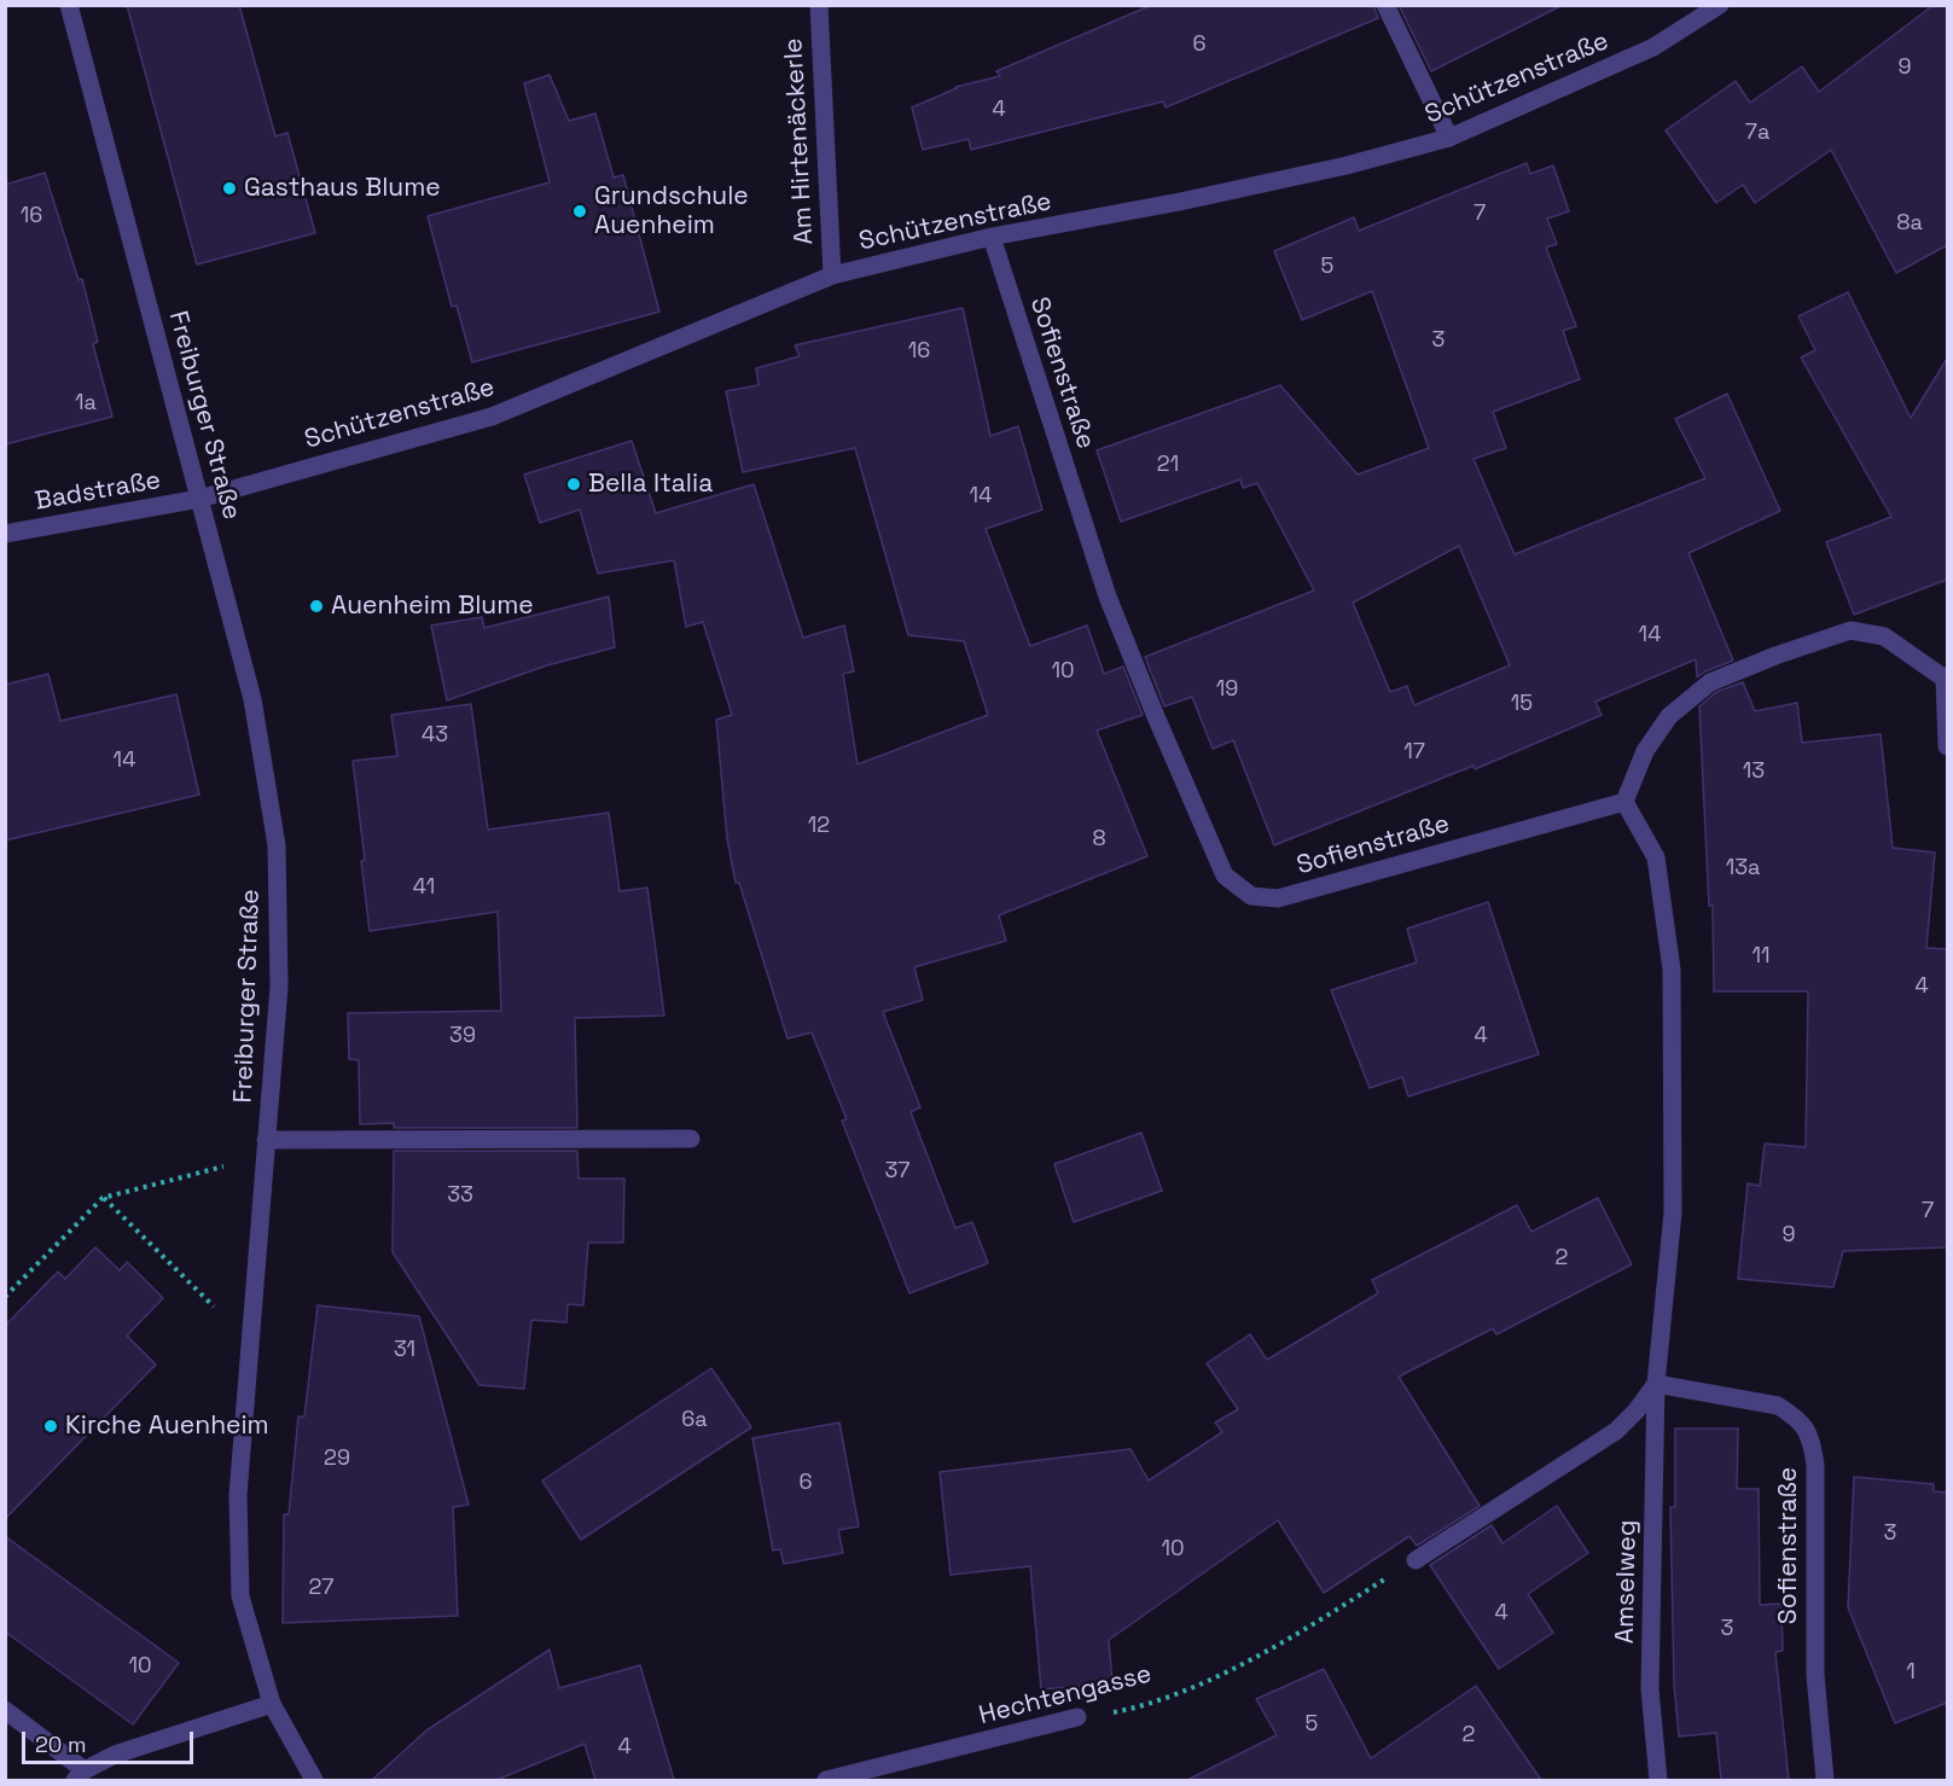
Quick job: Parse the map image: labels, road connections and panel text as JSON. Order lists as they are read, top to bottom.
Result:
{
  "streets": {
    "street": [
      "Schützenstraße",
      "Am Hirtenäckerle",
      "Sofienstraße",
      "Freiburger Straße",
      "Badstraße",
      "Amselweg",
      "Hechtengasse"
    ]
  },
  "crossings": [
    ["Schützenstraße", "Am Hirtenäckerle"],
    ["Schützenstraße", "Sofienstraße"],
    ["Schützenstraße", "Freiburger Straße"],
    ["Schützenstraße", "Badstraße"],
    ["Sofienstraße", "Amselweg"],
    ["Freiburger Straße", "Badstraße"]
  ],
  "places": [
    "Gasthaus Blume",
    "Grundschule Auenheim",
    "Bella Italia",
    "Auenheim Blume",
    "Kirche Auenheim"
  ],
  "house_numbers": [
    "6",
    "9",
    "4",
    "7a",
    "7",
    "16",
    "8a",
    "5",
    "3",
    "16",
    "1a",
    "21",
    "14",
    "14",
    "10",
    "19",
    "15",
    "43",
    "17",
    "14",
    "13",
    "12",
    "8",
    "13a",
    "41",
    "11",
    "4",
    "39",
    "4",
    "37",
    "33",
    "7",
    "9",
    "2",
    "31",
    "6a",
    "29",
    "6",
    "3",
    "10",
    "27",
    "4",
    "3",
    "10",
    "1",
    "5",
    "2",
    "4"
  ],
  "scale_bar": "20 m"
}
